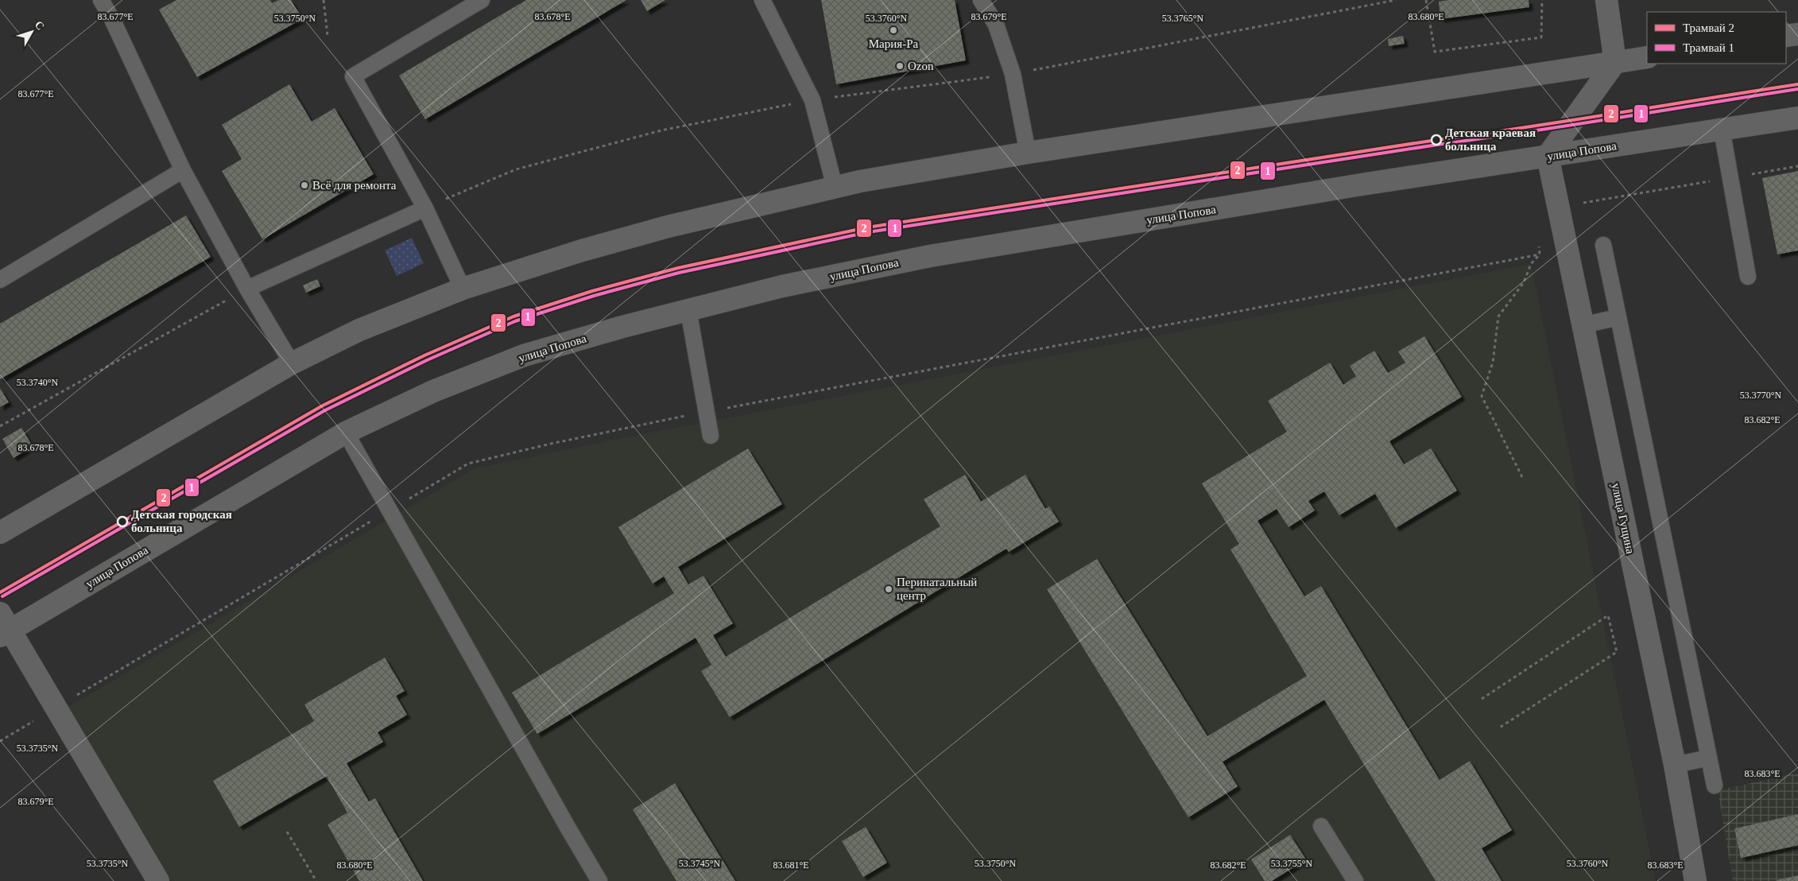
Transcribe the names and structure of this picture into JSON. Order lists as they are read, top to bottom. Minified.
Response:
{"streets":{"main road":["улица Попова","улица Гущина"]},"crossings":[["улица Попова","улица Гущина"]],"places":["Мария-Ра","Ozon","Детская краевая больница","Всё для ремонта","Детская городская больница","Перинатальный центр"],"lines":["tram line 2","tram line 1"],"legend":["Трамвай 2","Трамвай 1"],"north":"top right","coordinates":["83.677°E","83.678°E","83.679°E","83.680°E","53.3750°N","53.3760°N","53.3765°N","53.3740°N","53.3770°N","83.682°E","53.3735°N","83.683°E","53.3745°N","53.3755°N","83.681°E"]}
